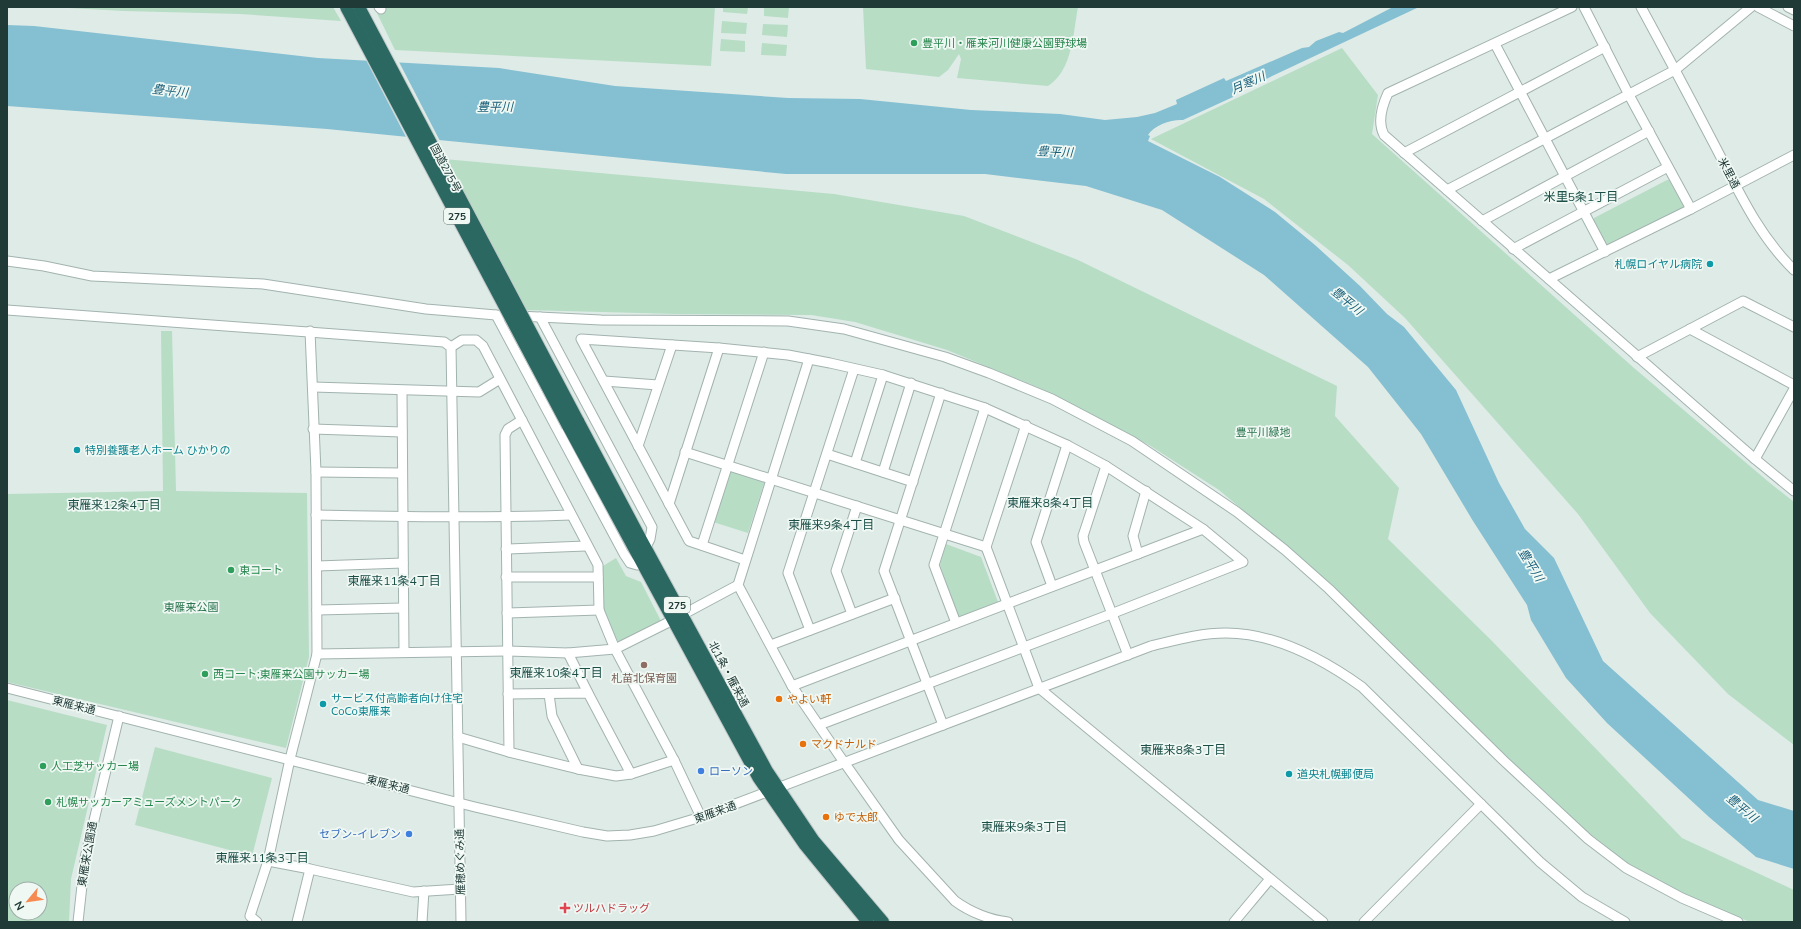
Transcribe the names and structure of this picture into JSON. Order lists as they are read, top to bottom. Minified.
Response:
{"streets":{"highway":["国道275号","275"],"street":["米里通","東雁来通","東雁来公園通","雁穂めぐみ通"]},"crossings":[["国道275号","275"],["275","東雁来通"],["東雁来通","東雁来公園通"],["東雁来通","雁穂めぐみ通"]],"districts":["米里5条1丁目","東雁来8条4丁目","東雁来12条4丁目","東雁来9条4丁目","東雁来11条4丁目","東雁来10条4丁目","東雁来8条3丁目","東雁来9条3丁目","東雁来11条3丁目"],"water":["月寒川","豊平川"],"parks":["豊平川緑地","東雁来公園"],"places":{"other":["豊平川・雁来河川健康公園野球場","札幌ロイヤル病院","特別養護老人ホーム ひかりの","東コート","札苗北保育園","西コート;東雁来公園サッカー場","やよい軒","サービス付高齢者向け住宅 CoCo東雁来","マクドナルド","人工芝サッカー場","ローソン","道央札幌郵便局","札幌サッカーアミューズメントパーク","ゆで太郎","セブン-イレブン"],"health":["ツルハドラッグ"]},"north":"bottom left"}
